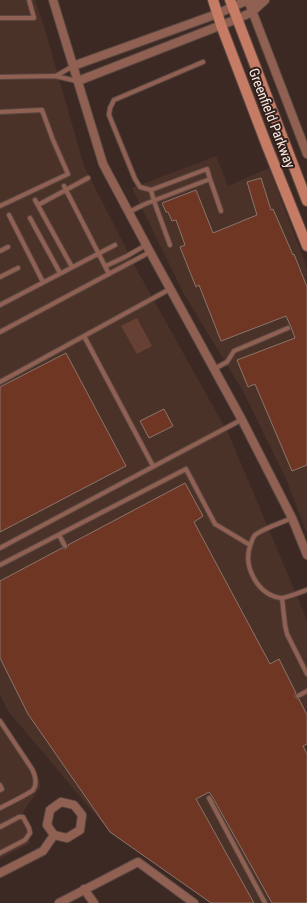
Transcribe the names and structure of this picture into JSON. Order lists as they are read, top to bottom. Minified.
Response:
{"streets":{"main road":["Greenfield Parkway"]}}
